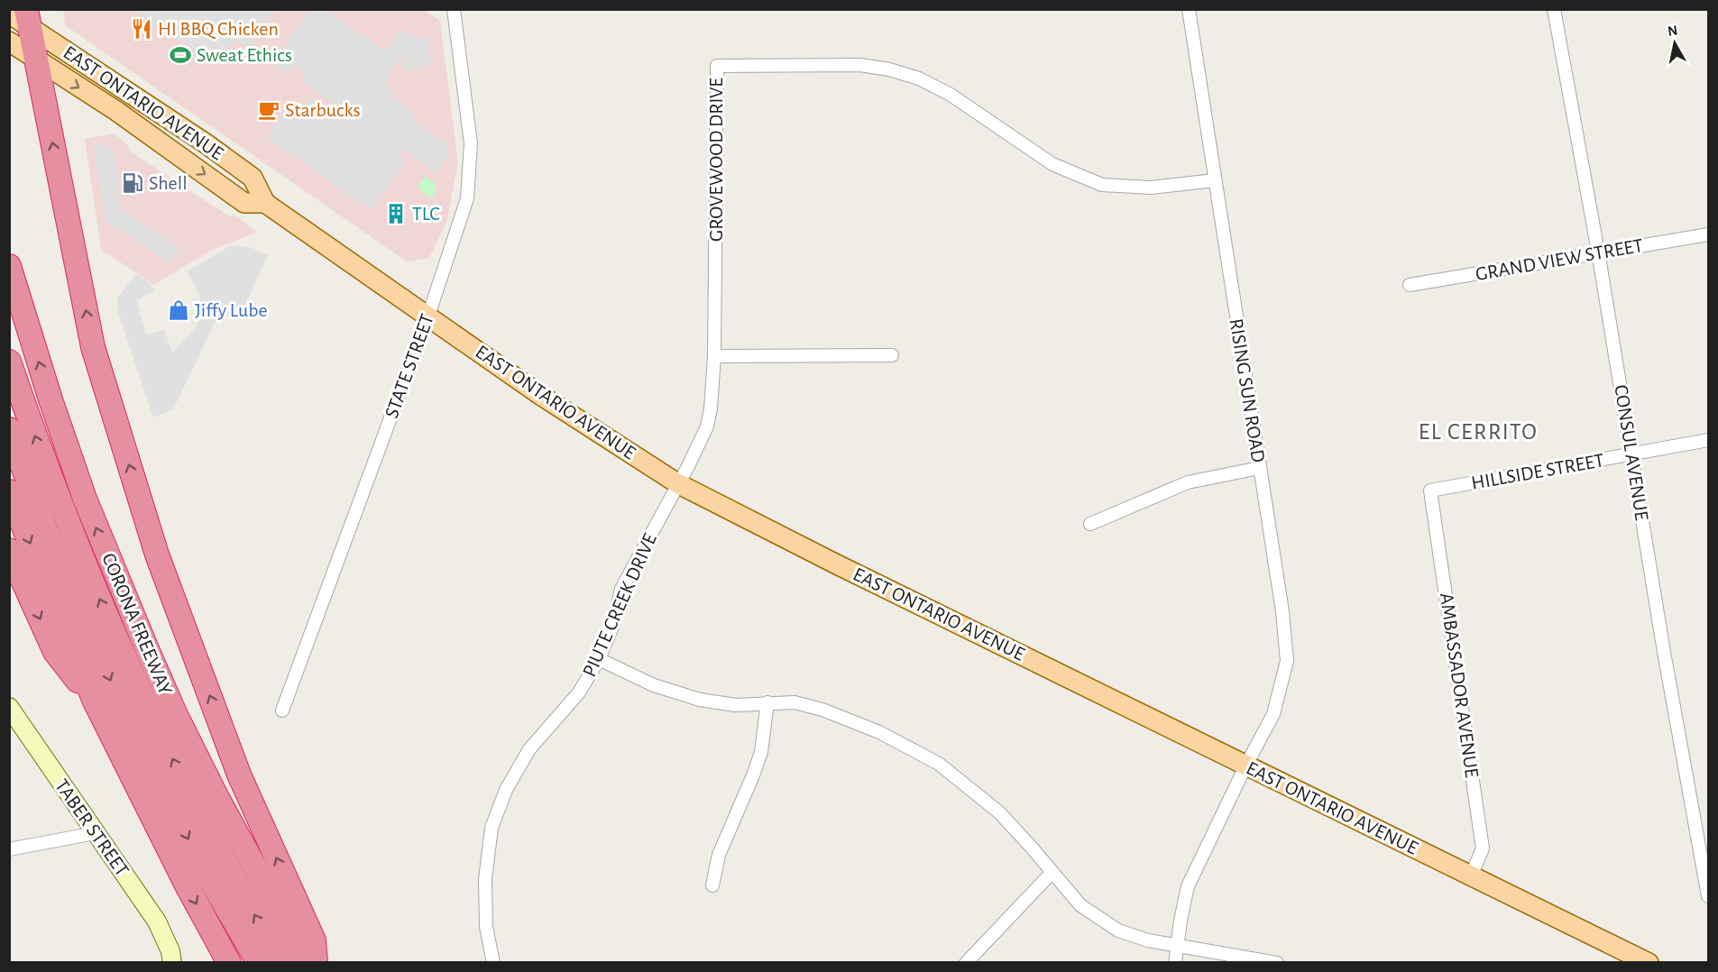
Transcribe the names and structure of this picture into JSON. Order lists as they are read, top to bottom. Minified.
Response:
{"streets":{"highway":["CORONA FREEWAY"],"main road":["EAST ONTARIO AVENUE"],"street":["GROVEWOOD DRIVE","GRAND VIEW STREET","STATE STREET","RISING SUN ROAD","CONSUL AVENUE","HILLSIDE STREET","PIUTE CREEK DRIVE","AMBASSADOR AVENUE","TABER STREET"]},"crossings":[["EAST ONTARIO AVENUE","GROVEWOOD DRIVE"],["EAST ONTARIO AVENUE","STATE STREET"],["EAST ONTARIO AVENUE","RISING SUN ROAD"],["EAST ONTARIO AVENUE","PIUTE CREEK DRIVE"],["EAST ONTARIO AVENUE","AMBASSADOR AVENUE"],["GROVEWOOD DRIVE","RISING SUN ROAD"],["GROVEWOOD DRIVE","PIUTE CREEK DRIVE"],["GRAND VIEW STREET","CONSUL AVENUE"],["CONSUL AVENUE","HILLSIDE STREET"],["HILLSIDE STREET","AMBASSADOR AVENUE"]],"districts":["EL CERRITO"],"places":{"restaurant":["HI BBQ Chicken"],"sports":["Sweat Ethics"],"cafe":["Starbucks"],"fuel station":["Shell"],"building":["TLC"],"shop":["Jiffy Lube"]},"north":"top"}
